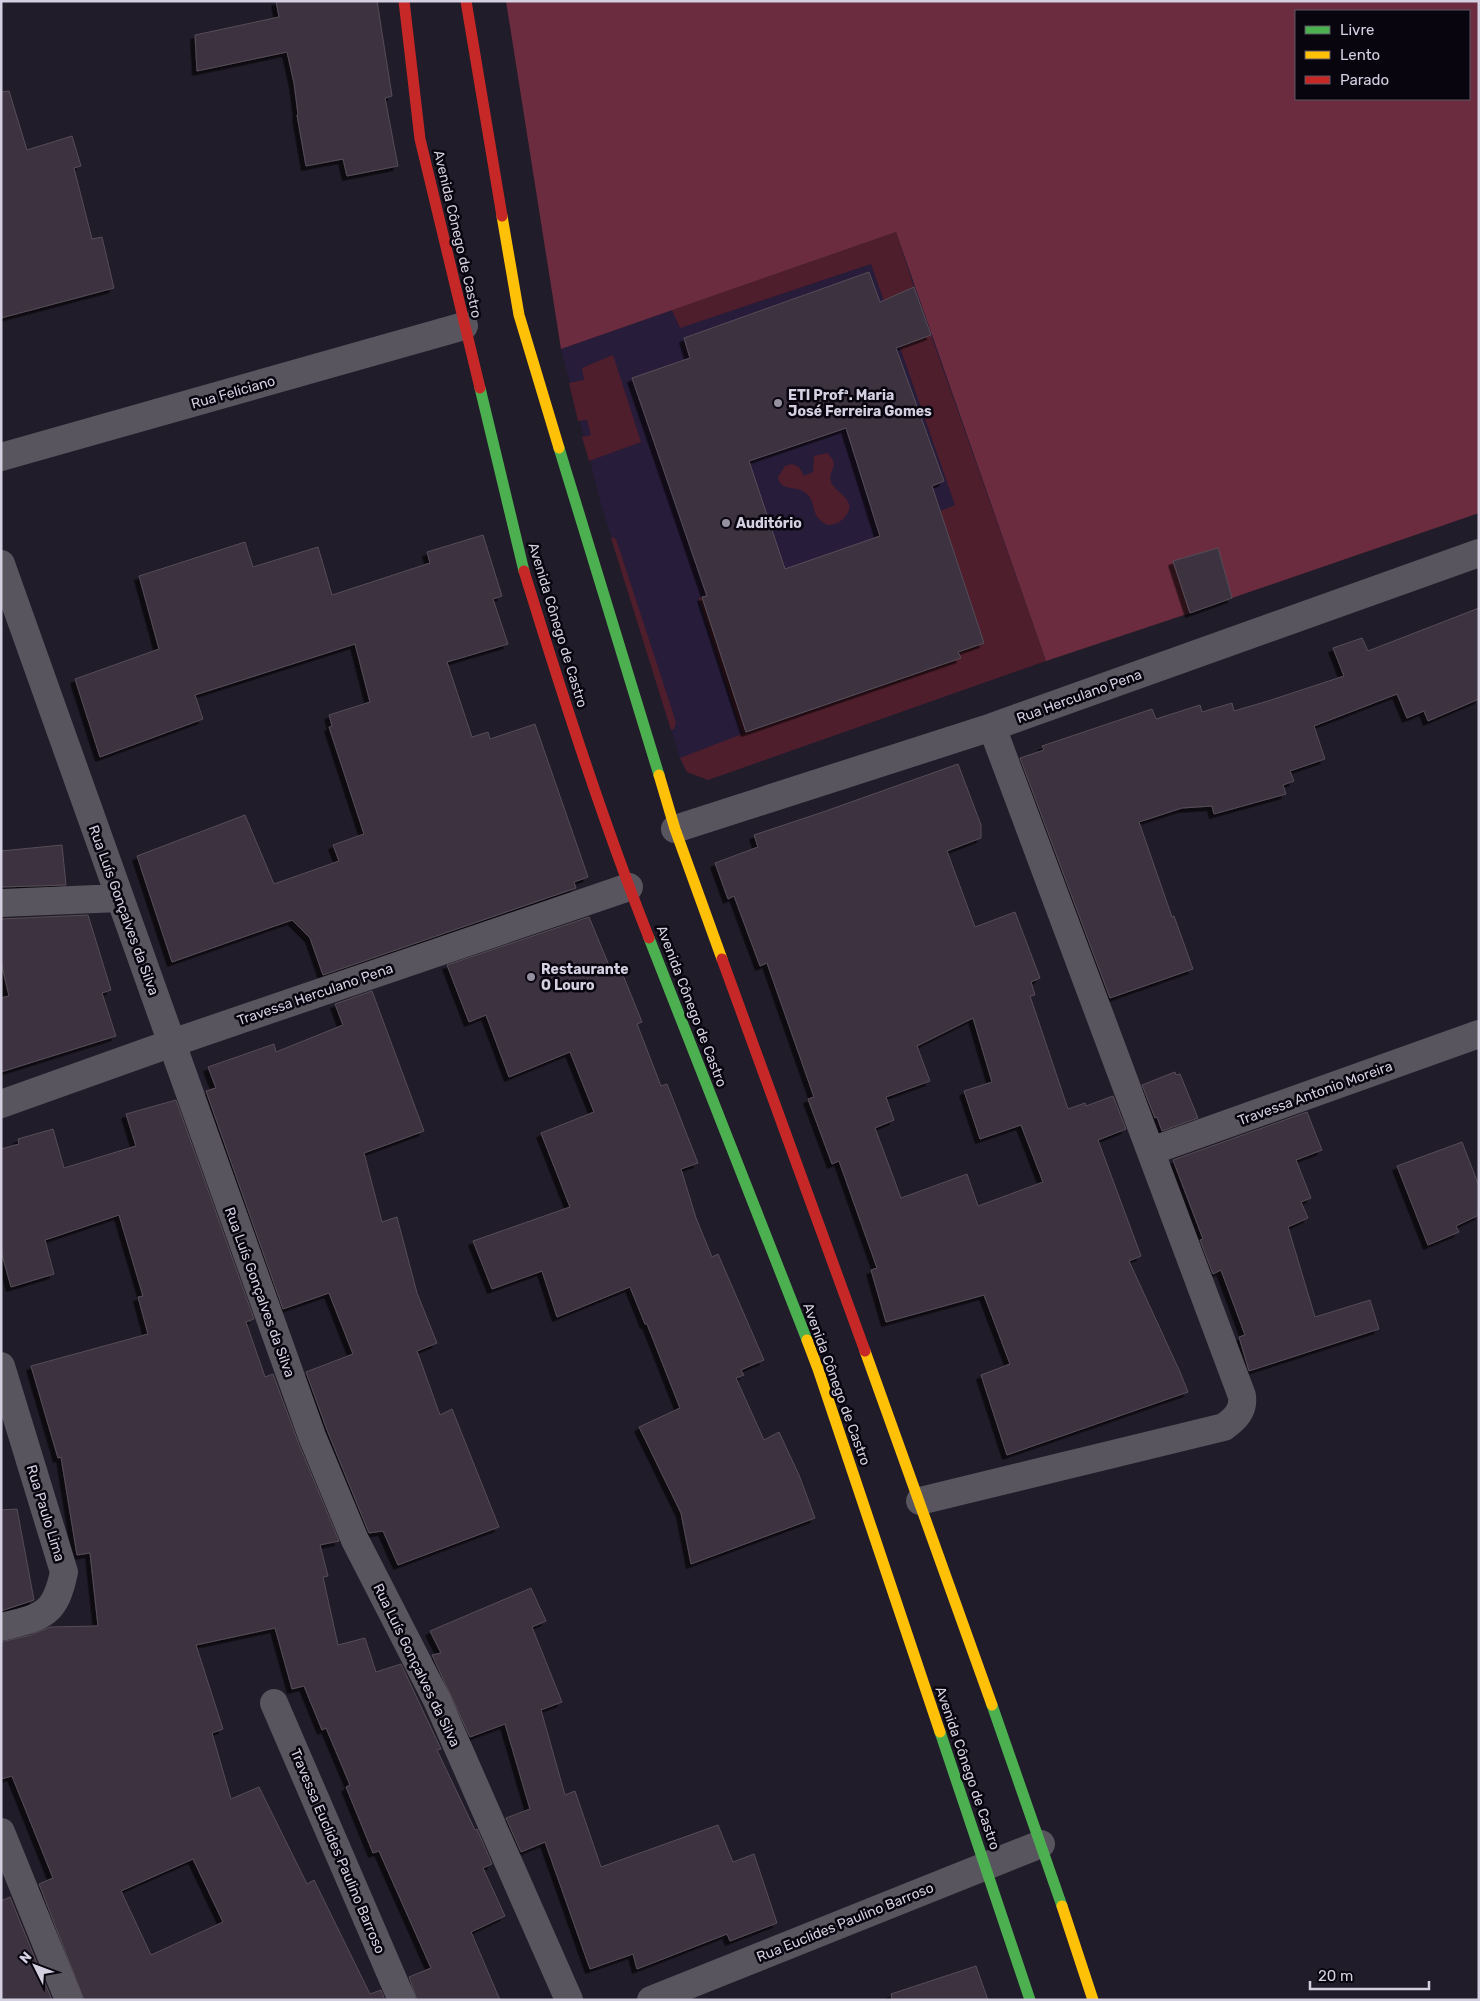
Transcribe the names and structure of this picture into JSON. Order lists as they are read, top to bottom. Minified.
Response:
{"streets":{"main road":["Avenida Cônego de Castro"],"street":["Rua Feliciano","Rua Herculano Pena","Rua Luís Gonçalves da Silva","Travessa Herculano Pena","Travessa Antonio Moreira","Rua Paulo Lima","Travessa Euclides Paulino Barroso","Rua Euclides Paulino Barroso"]},"crossings":[["Avenida Cônego de Castro","Rua Feliciano"],["Avenida Cônego de Castro","Travessa Herculano Pena"],["Avenida Cônego de Castro","Rua Euclides Paulino Barroso"],["Rua Luís Gonçalves da Silva","Travessa Herculano Pena"]],"places":["ETI Profª. Maria José Ferreira Gomes","Auditório","Restaurante O Louro"],"legend":["Livre","Lento","Parado"],"scale_bar":"20 m","north":"top left"}
